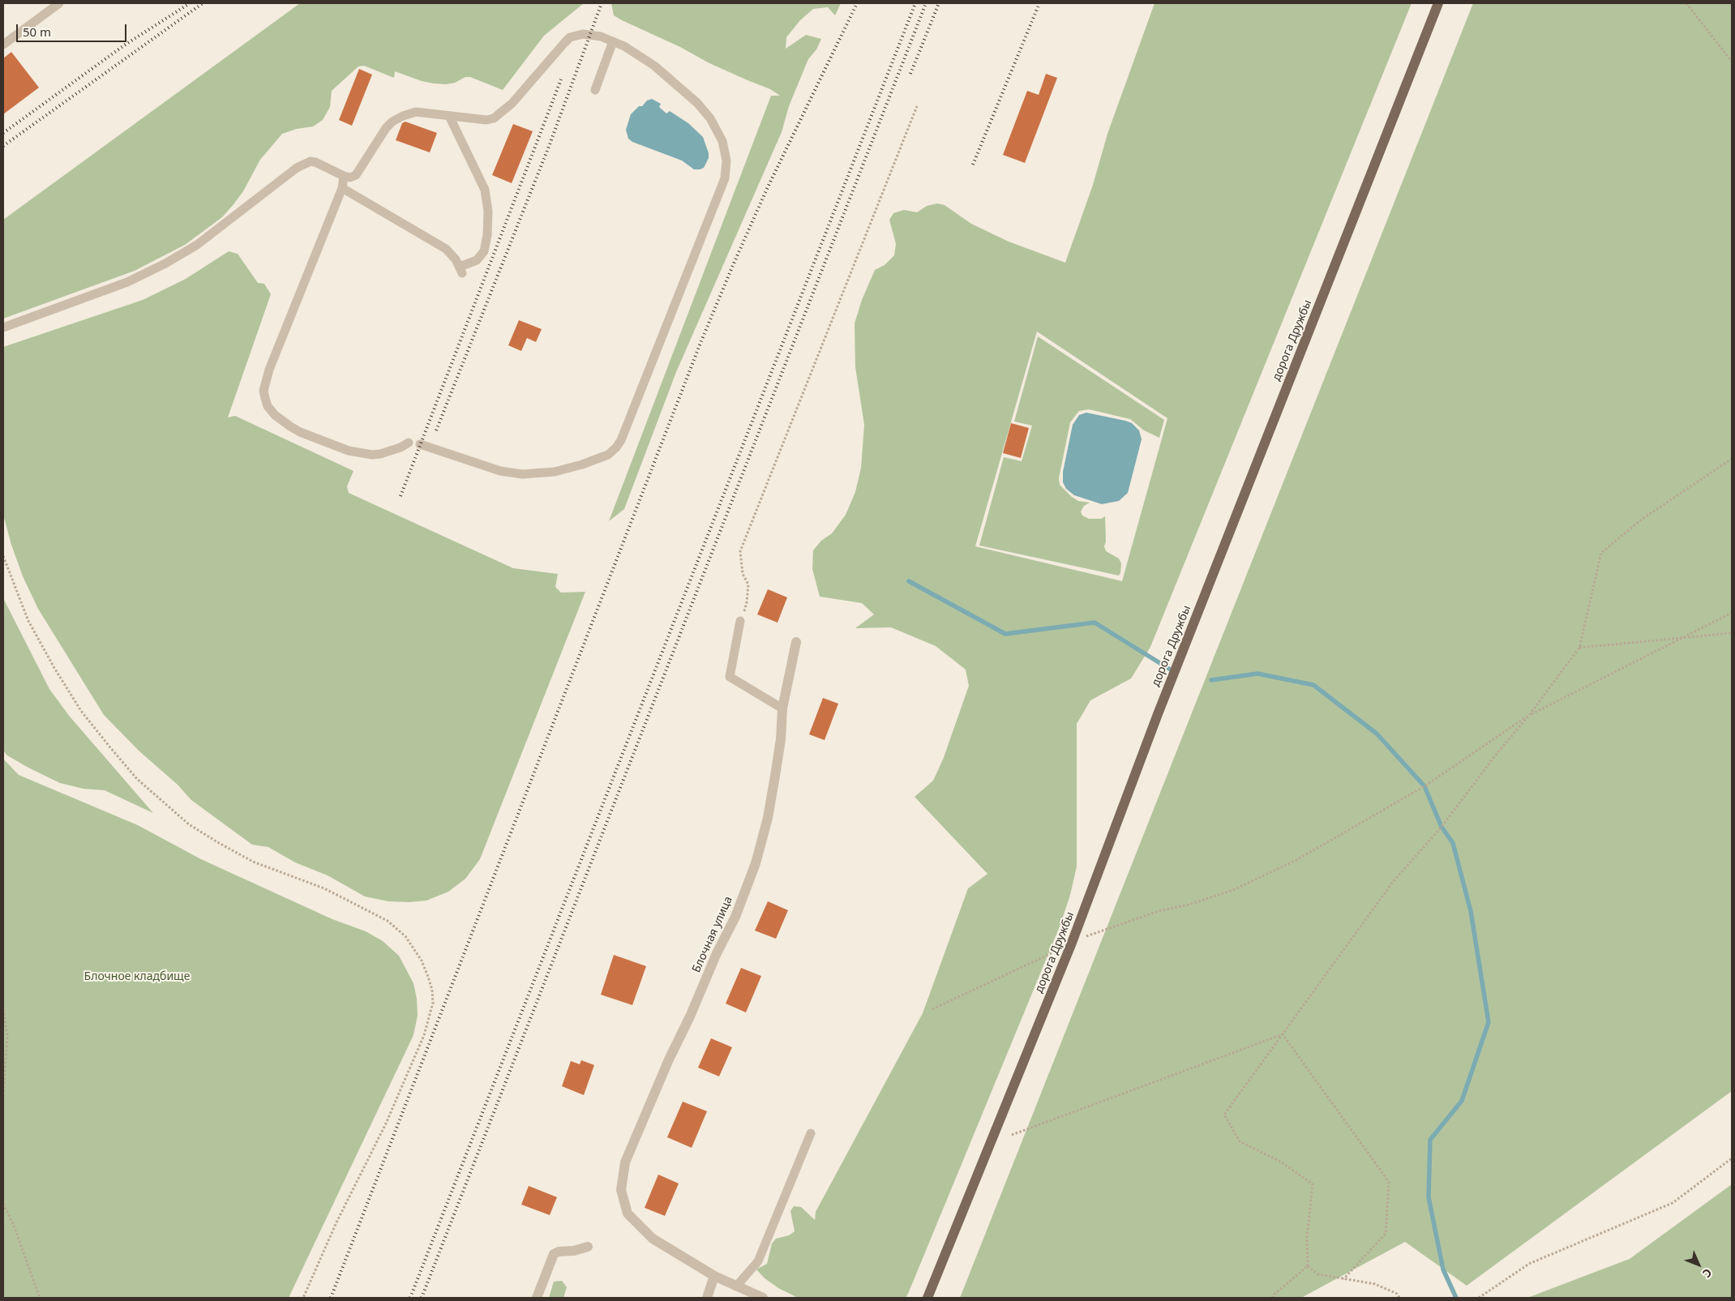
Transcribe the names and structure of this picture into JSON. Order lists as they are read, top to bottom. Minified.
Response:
{"streets":{"main road":["дорога Дружбы"],"street":["Блочная улица"]},"parks":["Блочное кладбище"],"scale_bar":"50 m","north":"bottom right"}
